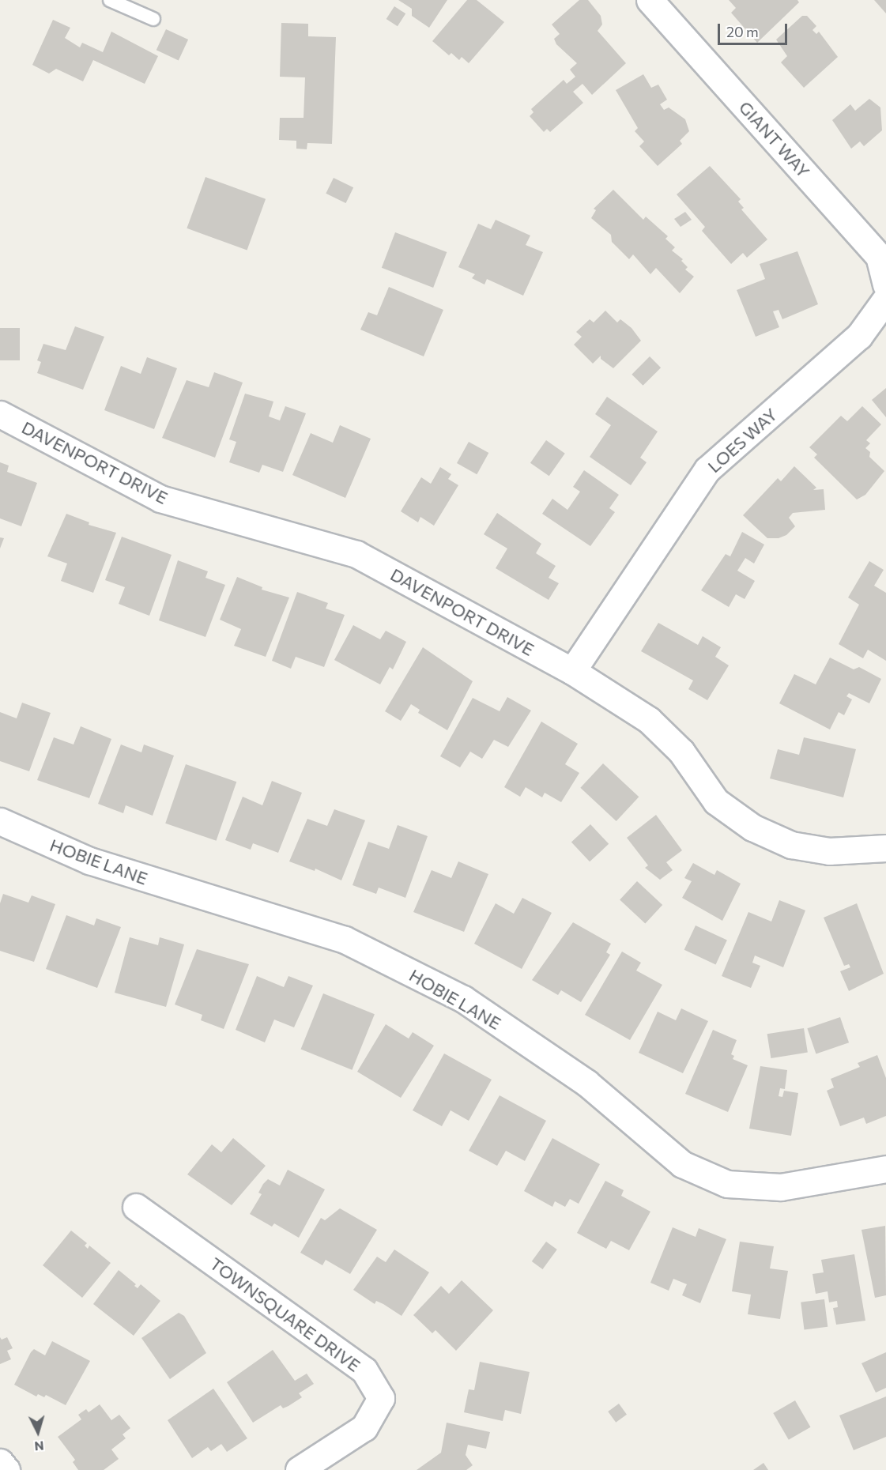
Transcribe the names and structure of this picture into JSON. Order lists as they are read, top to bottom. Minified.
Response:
{"streets":{"street":["GIANT WAY","LOES WAY","DAVENPORT DRIVE","HOBIE LANE","TOWNSQUARE DRIVE"]},"crossings":[["LOES WAY","DAVENPORT DRIVE"]],"scale_bar":"20 m","north":"bottom"}
